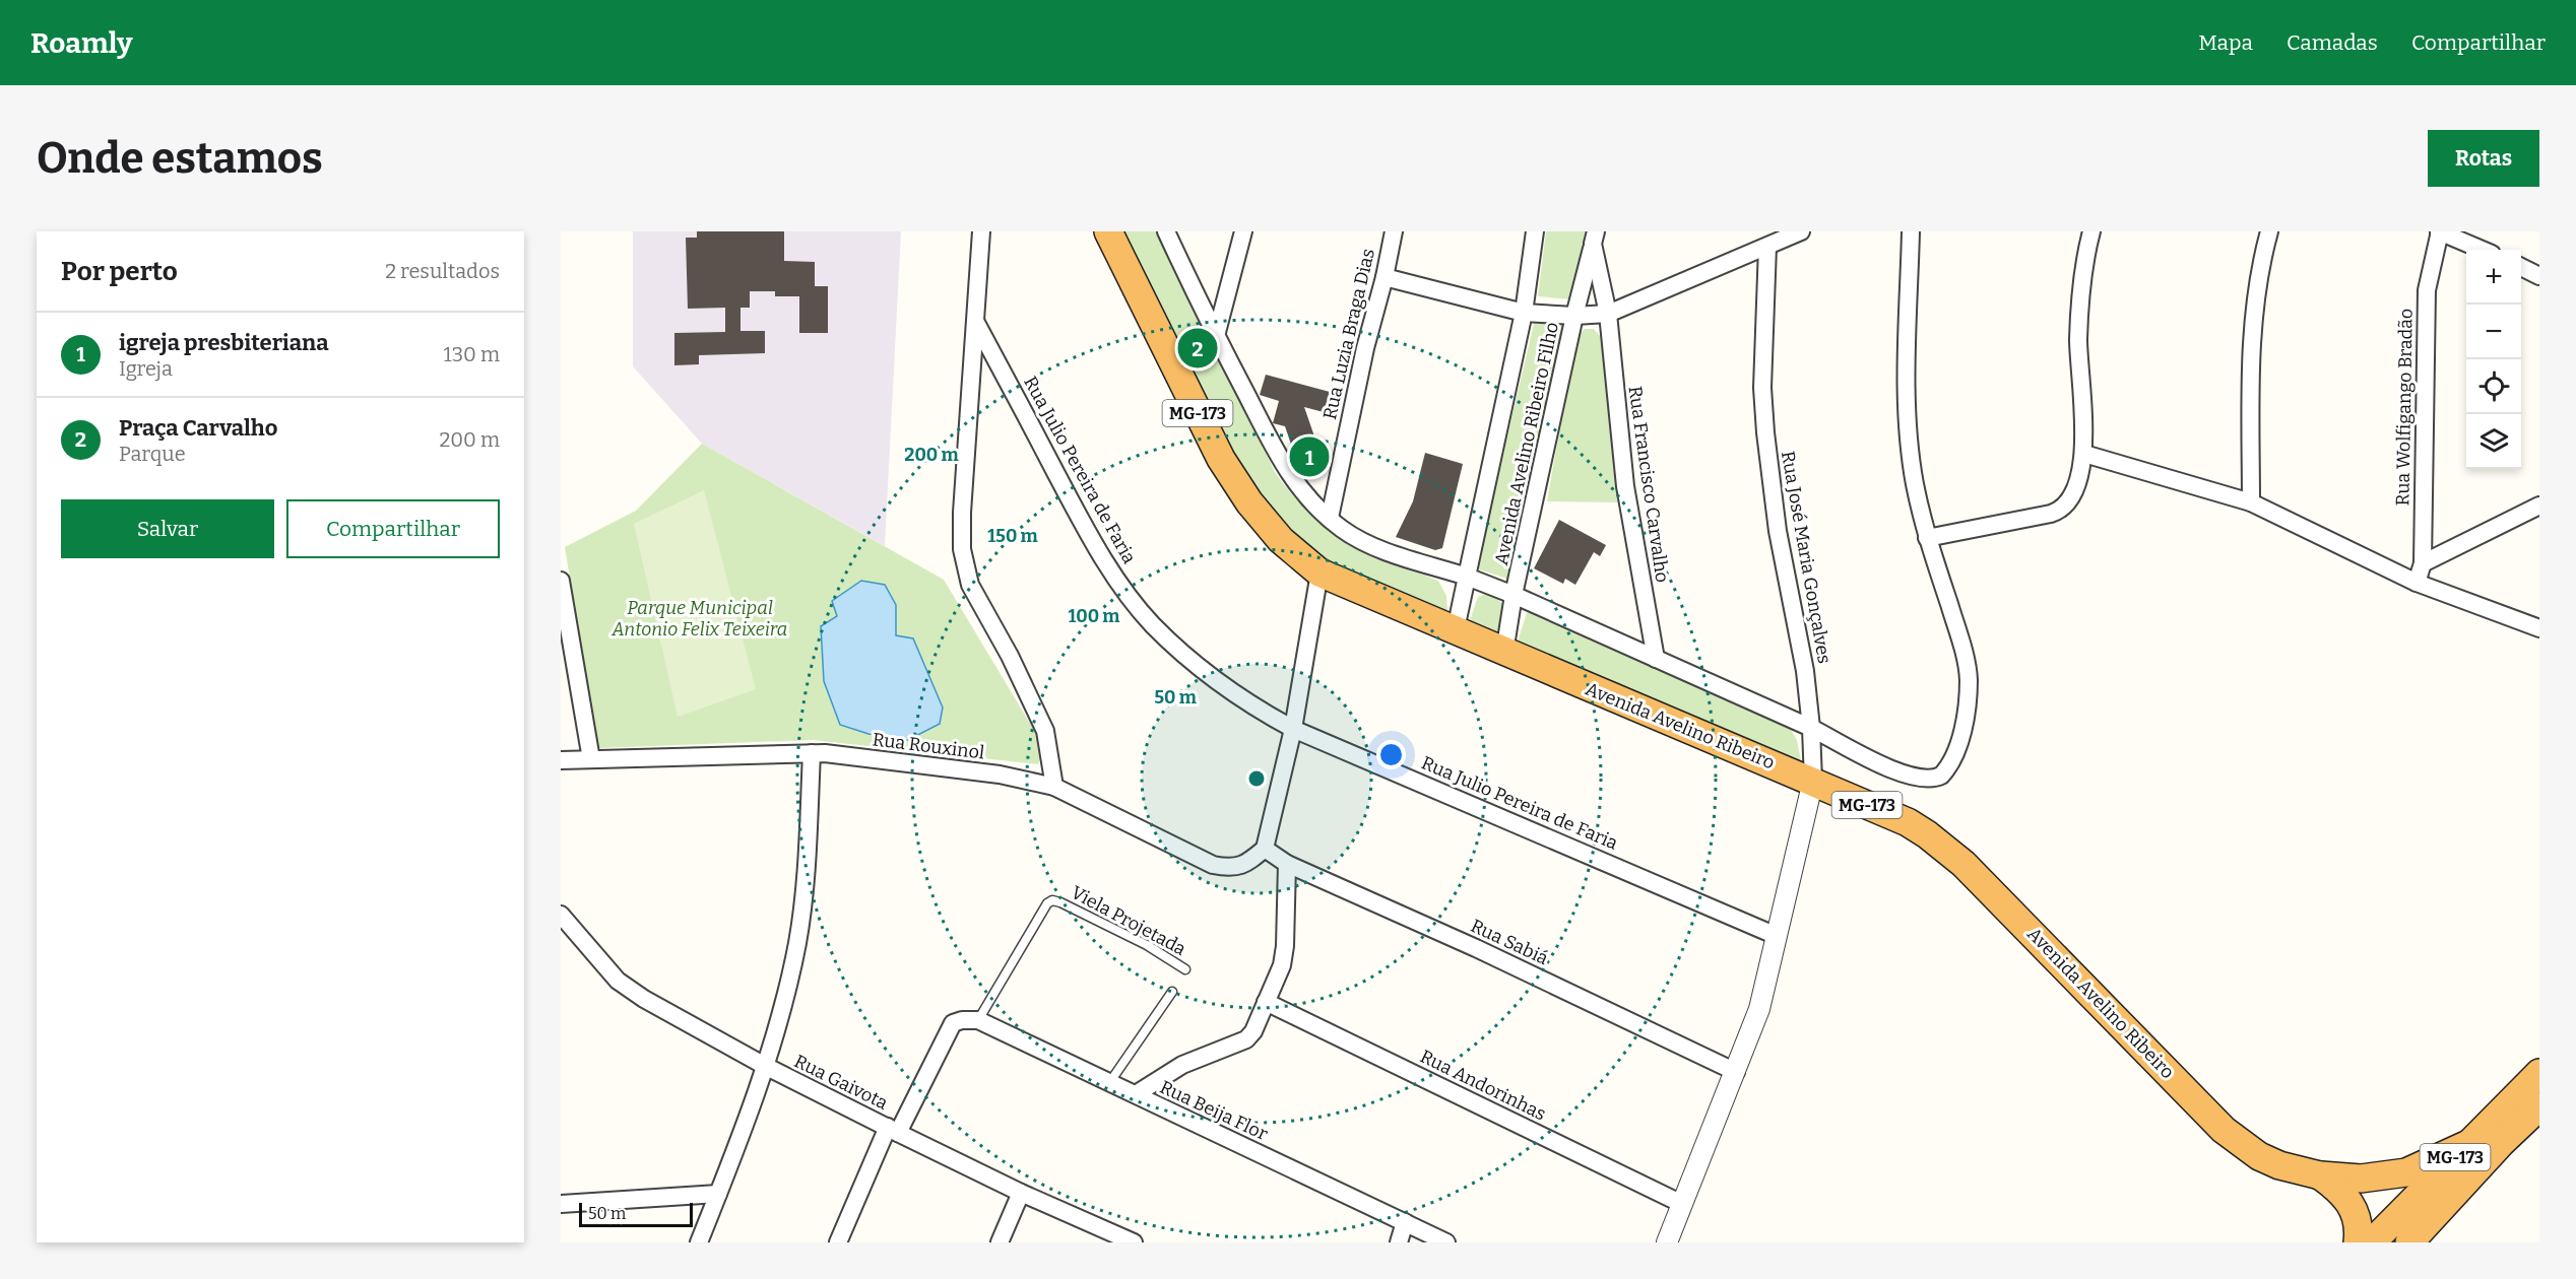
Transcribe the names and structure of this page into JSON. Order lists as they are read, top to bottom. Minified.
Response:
{"streets":{"highway":["MG-173","Avenida Avelino Ribeiro"],"street":["Rua Luzia Braga Dias","Rua Wolfigango Bradão","Avenida Avelino Ribeiro Filho","Rua Julio Pereira de Faria","Rua Francisco Carvalho","Rua José Maria Gonçalves","Rua Rouxinol","Rua Sabiá","Rua Gaivota","Rua Andorinhas","Rua Beija Flor"],"lane":["Viela Projetada"]},"crossings":[["Rua Luzia Braga Dias","MG-173"],["MG-173","Avenida Avelino Ribeiro Filho"],["MG-173","Avenida Avelino Ribeiro"],["Avenida Avelino Ribeiro Filho","Rua Francisco Carvalho"],["Avenida Avelino Ribeiro Filho","Avenida Avelino Ribeiro"],["Rua José Maria Gonçalves","Avenida Avelino Ribeiro"],["Rua Rouxinol","Rua Sabiá"],["Viela Projetada","Rua Beija Flor"]],"parks":["Parque Municipal Antonio Felix Teixeira"],"scale_bar":"50 m","page":{"header":"Roamly","nav":["Mapa","Camadas","Compartilhar"],"buttons":["Rotas",["Salvar","Compartilhar"]],"title":"Onde estamos","heading":["Por perto","2 resultados"],"map_buttons":["+","−"],"list":[{"mark":"1","name":"igreja presbiteriana","note":"Igreja","value":"130 m"},{"mark":"2","name":"Praça Carvalho","note":"Parque","value":"200 m"}],"pins":["2","1"],"scale":"50 m"},"rings":["200 m","150 m","100 m","50 m"]}
